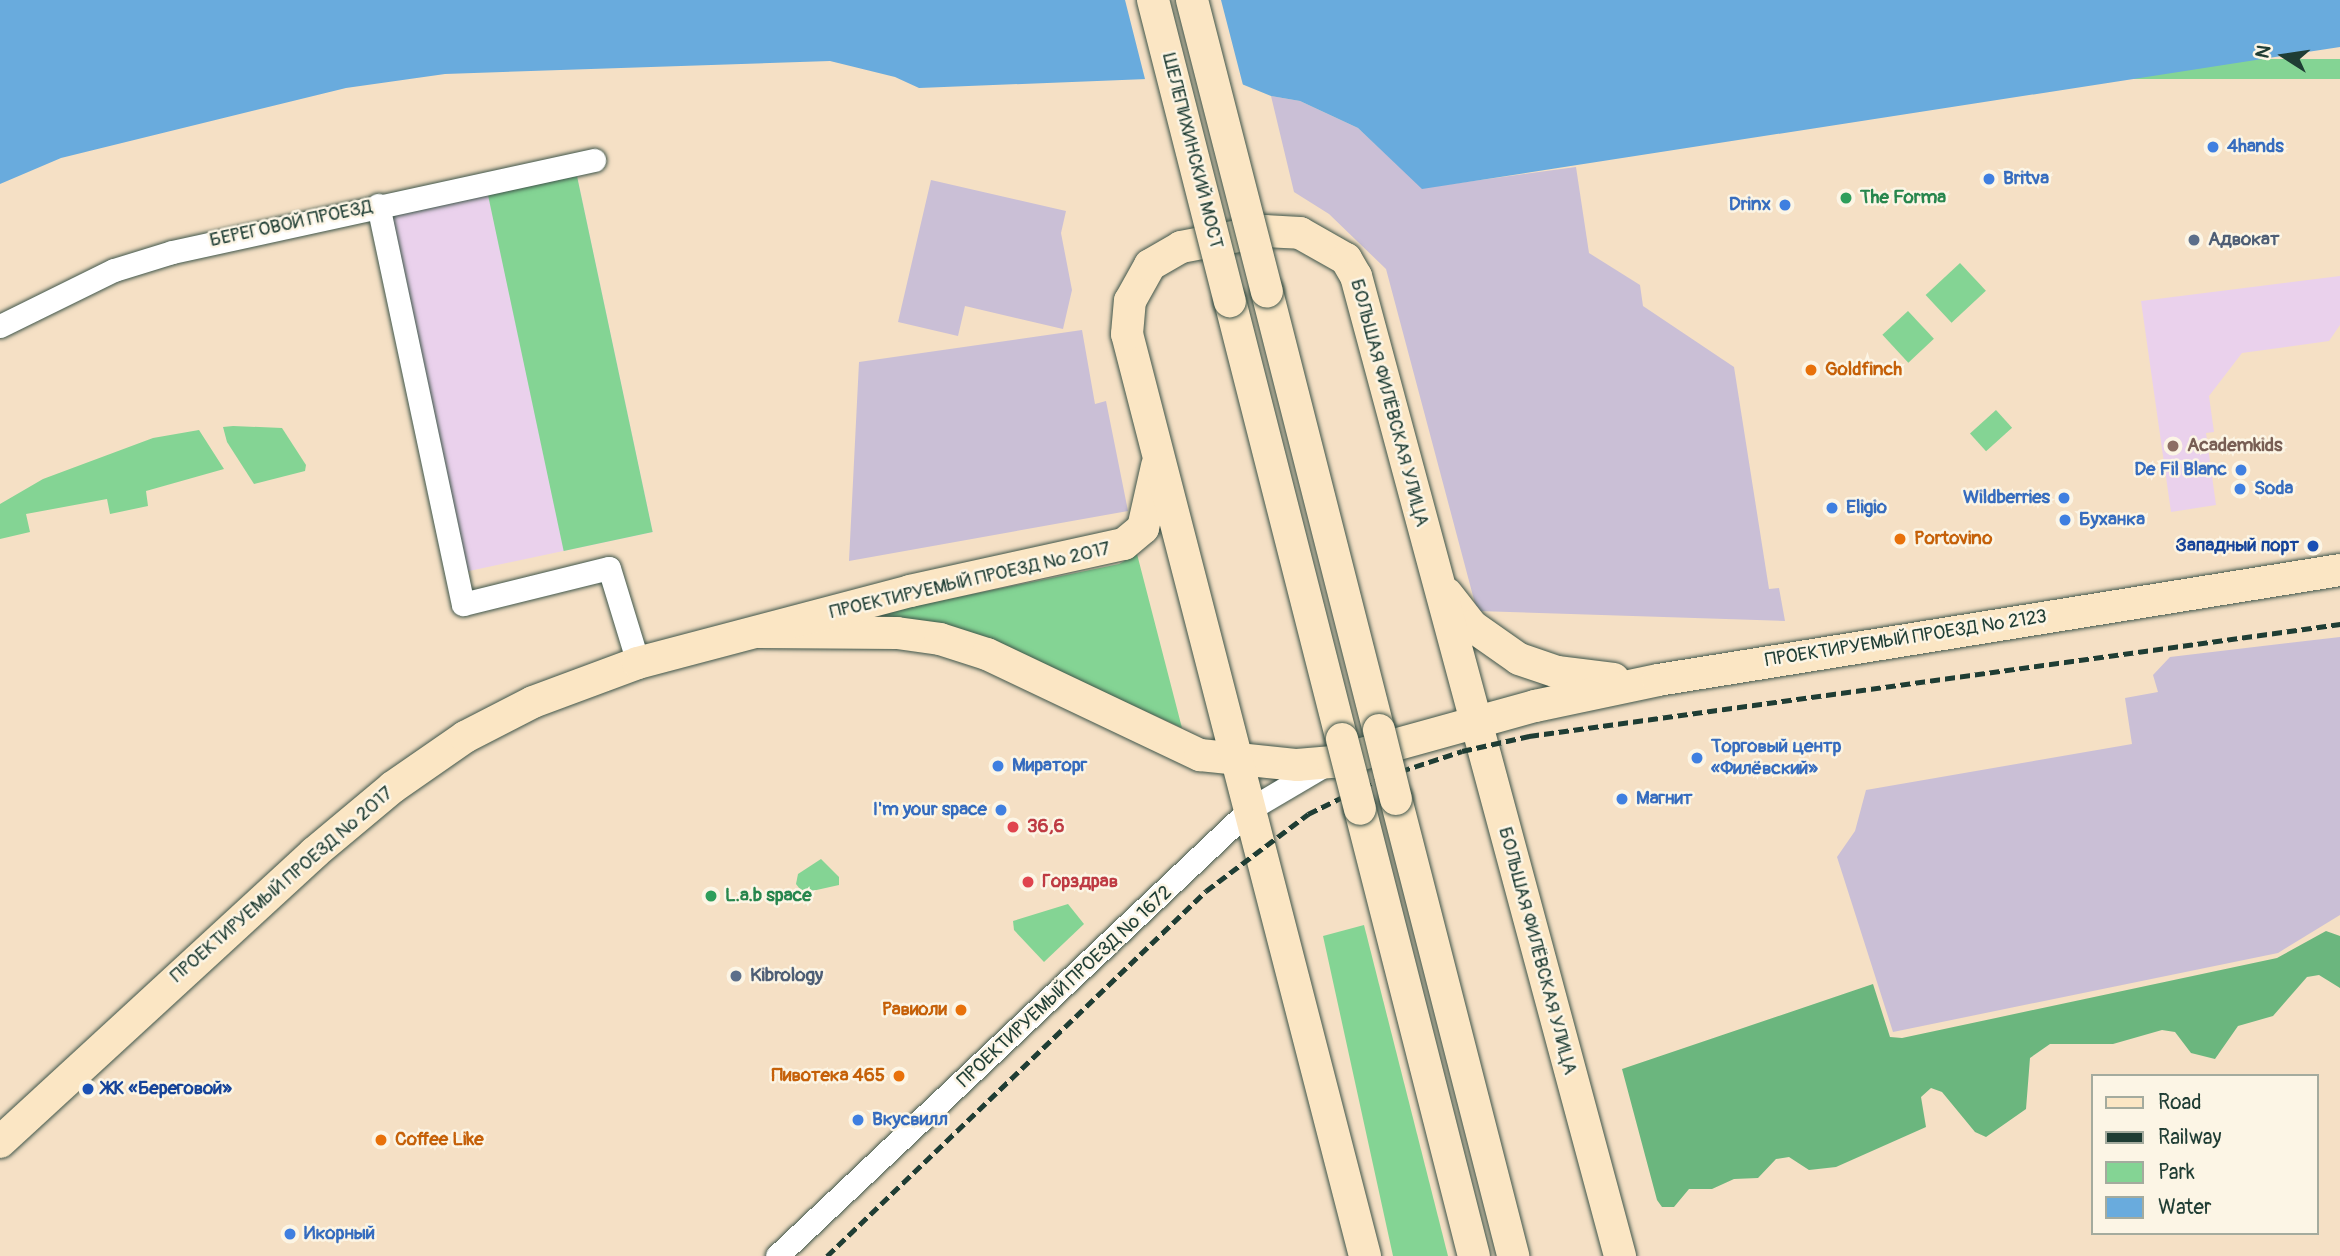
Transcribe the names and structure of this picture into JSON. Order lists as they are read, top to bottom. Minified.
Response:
{"streets":{"street":["ШЕЛЕПИХИНСКИЙ МОСТ","БЕРЕГОВОЙ ПРОЕЗД","БОЛЬШАЯ ФИЛЁВСКАЯ УЛИЦА","ПРОЕКТИРУЕМЫЙ ПРОЕЗД № 2017","ПРОЕКТИРУЕМЫЙ ПРОЕЗД № 2123","ПРОЕКТИРУЕМЫЙ ПРОЕЗД № 1672"]},"crossings":[["ШЕЛЕПИХИНСКИЙ МОСТ","ПРОЕКТИРУЕМЫЙ ПРОЕЗД № 2017"],["ШЕЛЕПИХИНСКИЙ МОСТ","ПРОЕКТИРУЕМЫЙ ПРОЕЗД № 2123"],["ШЕЛЕПИХИНСКИЙ МОСТ","ПРОЕКТИРУЕМЫЙ ПРОЕЗД № 1672"],["БОЛЬШАЯ ФИЛЁВСКАЯ УЛИЦА","ПРОЕКТИРУЕМЫЙ ПРОЕЗД № 2017"],["БОЛЬШАЯ ФИЛЁВСКАЯ УЛИЦА","ПРОЕКТИРУЕМЫЙ ПРОЕЗД № 2123"],["БОЛЬШАЯ ФИЛЁВСКАЯ УЛИЦА","ПРОЕКТИРУЕМЫЙ ПРОЕЗД № 1672"],["ПРОЕКТИРУЕМЫЙ ПРОЕЗД № 2017","ПРОЕКТИРУЕМЫЙ ПРОЕЗД № 2123"],["ПРОЕКТИРУЕМЫЙ ПРОЕЗД № 2017","ПРОЕКТИРУЕМЫЙ ПРОЕЗД № 1672"],["ПРОЕКТИРУЕМЫЙ ПРОЕЗД № 2123","ПРОЕКТИРУЕМЫЙ ПРОЕЗД № 1672"]],"places":["4hands","Britva","The Forma","Drinx","Адвокат","Goldfinch","Academkids","De Fil Blanc","Soda","Wildberries","Eligio","Буханка","Portovino","Западный порт","Торговый центр «Филёвский»","Мираторг","Магнит","I'm your space","36,6","Горздрав","L.a.b space","Kibrology","Равиоли","Пивотека 465","ЖК «Береговой»","Вкусвилл","Coffee Like","Икорный"],"legend":["Road","Railway","Park","Water"],"north":"left"}
